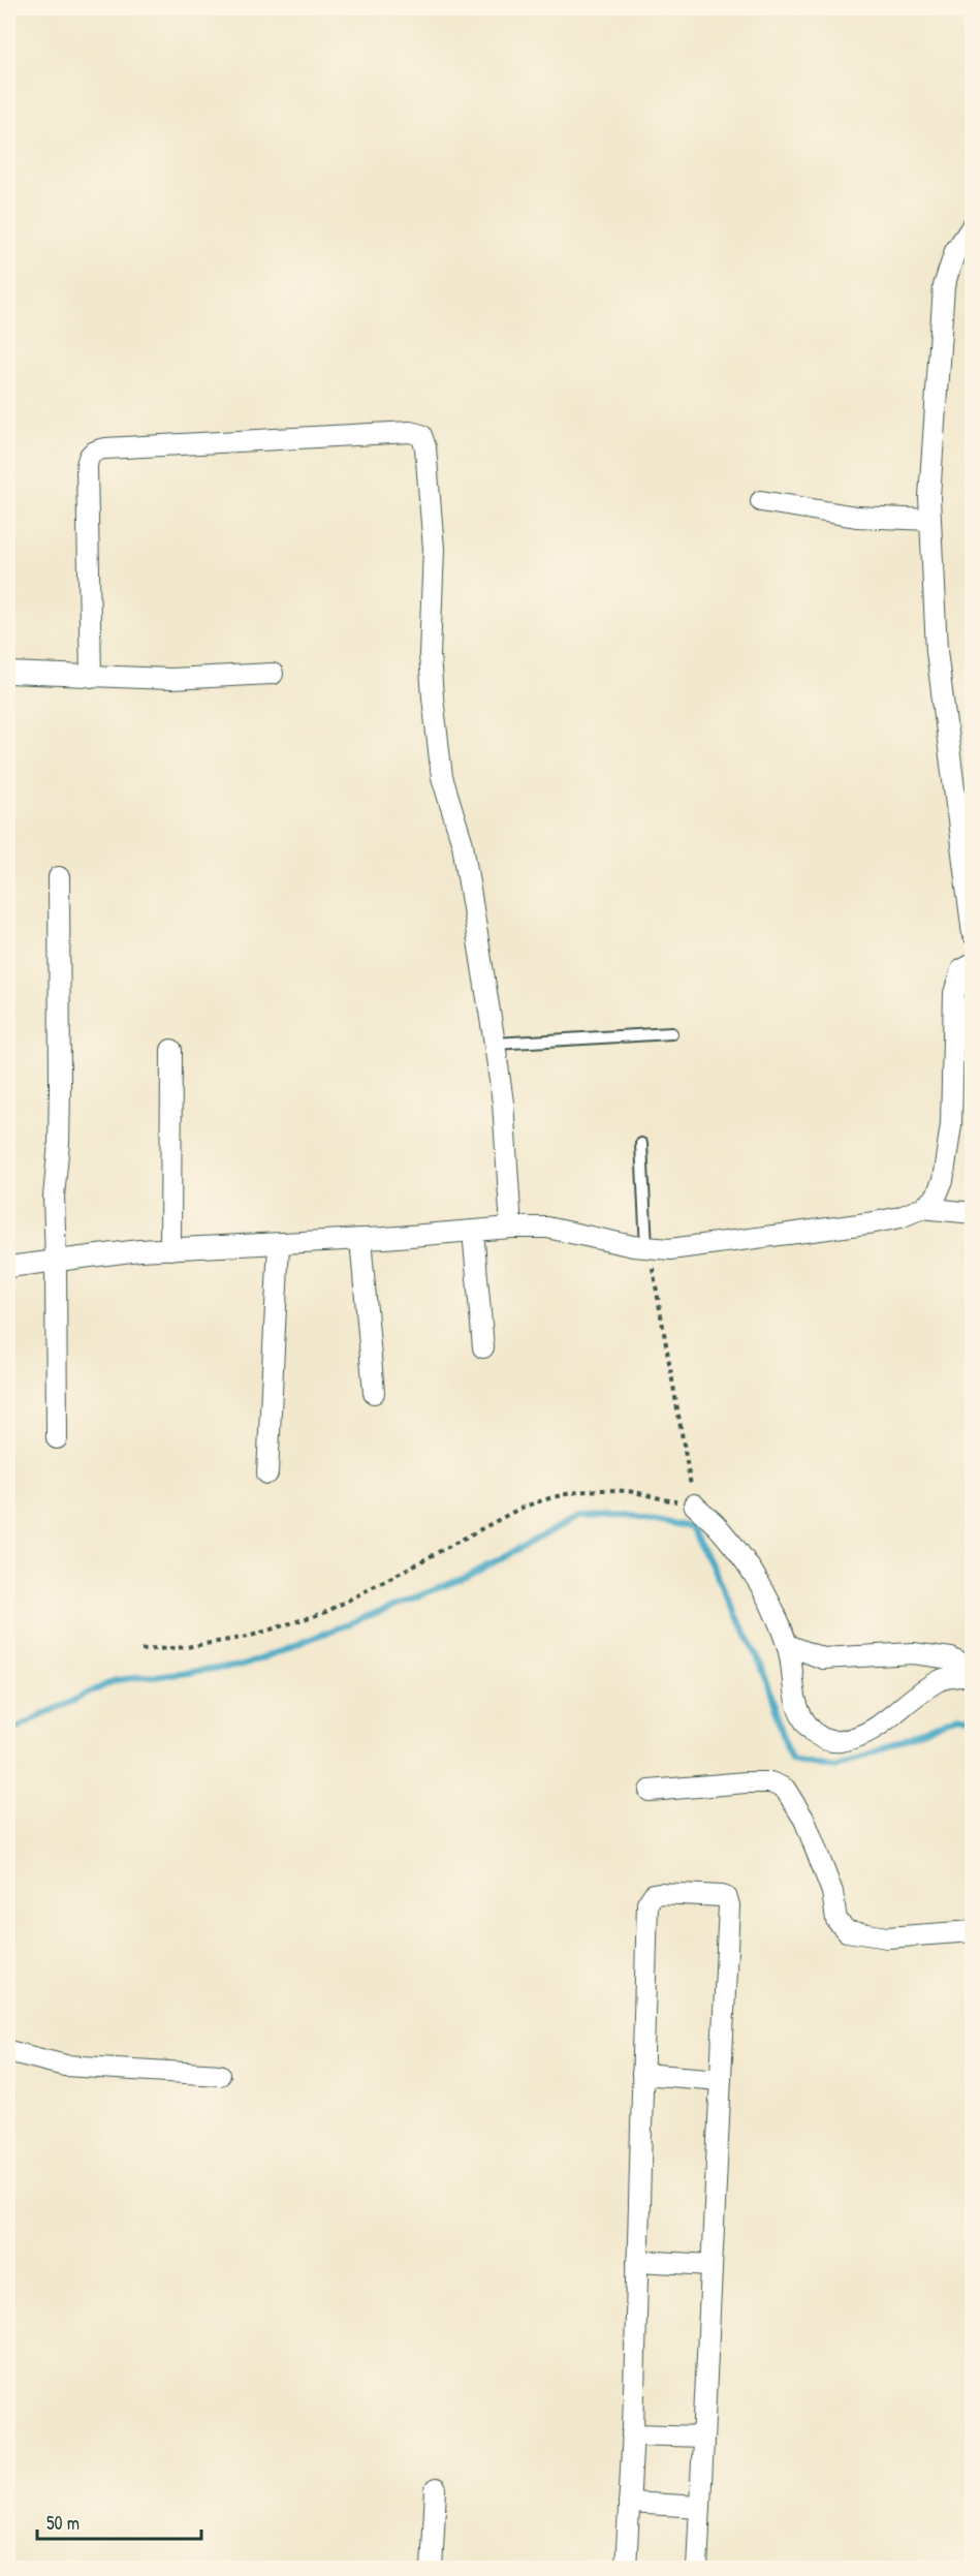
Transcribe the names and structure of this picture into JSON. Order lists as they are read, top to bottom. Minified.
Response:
{"scale_bar":"50 m"}
